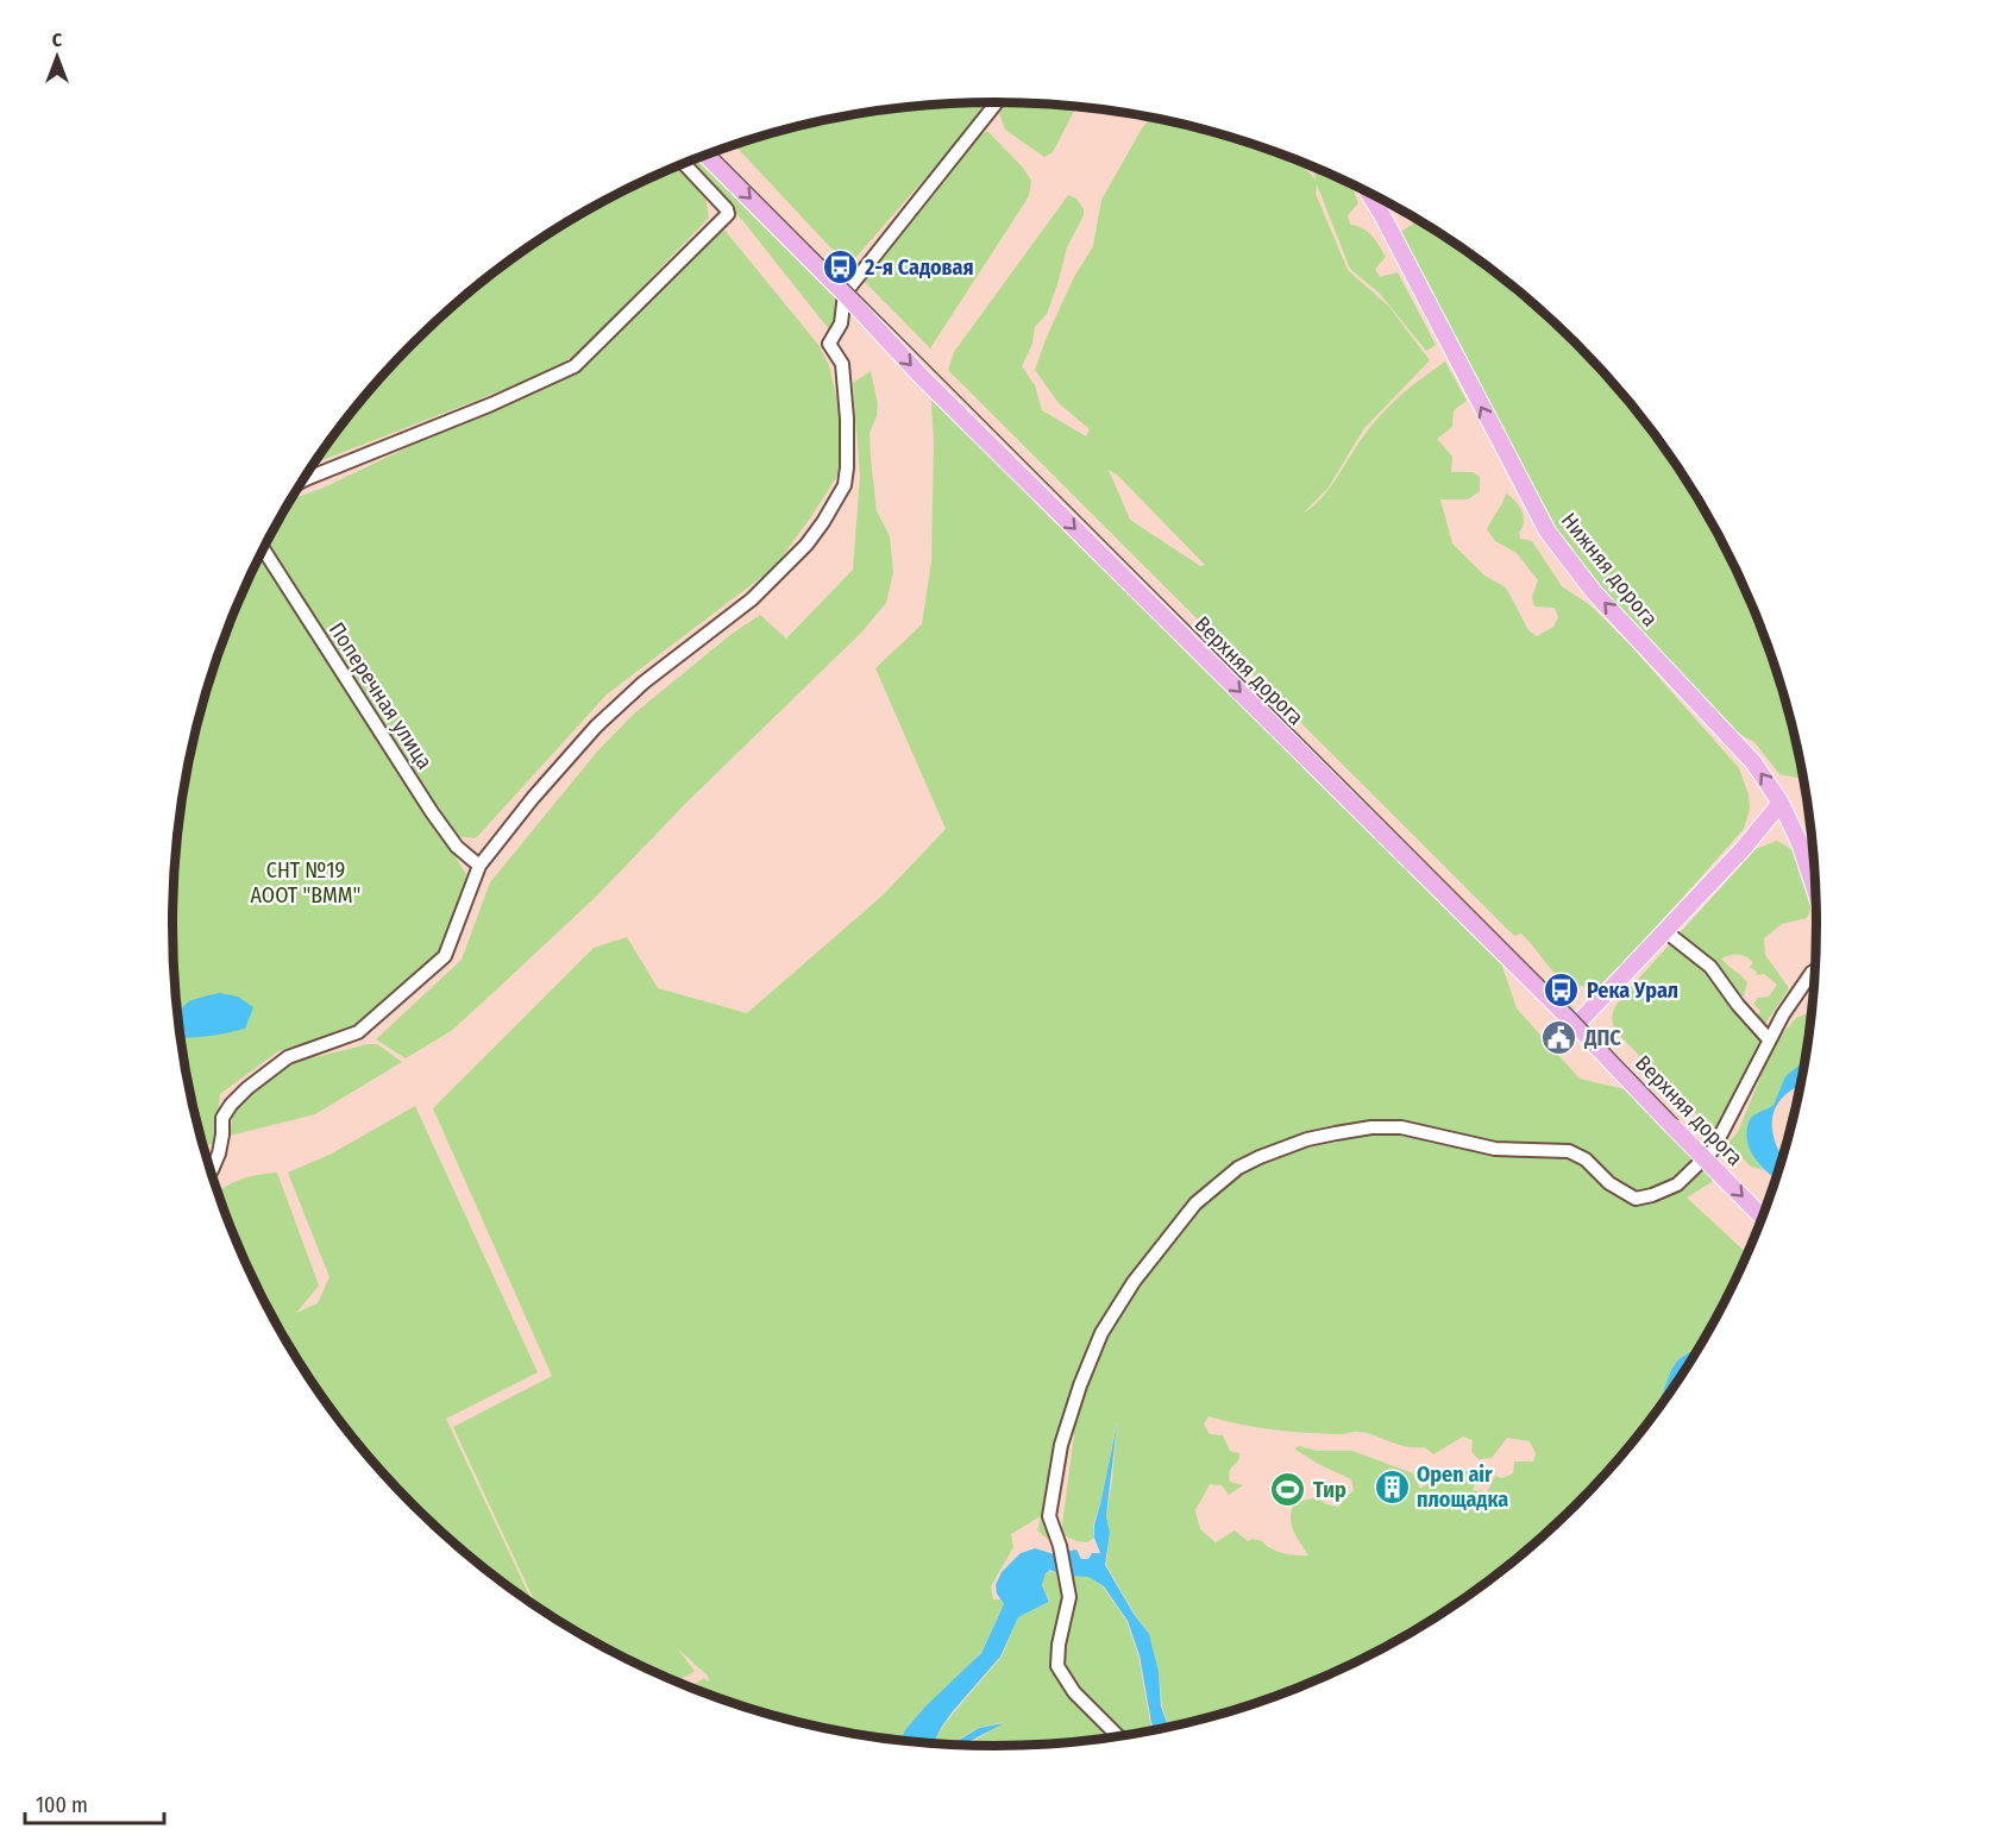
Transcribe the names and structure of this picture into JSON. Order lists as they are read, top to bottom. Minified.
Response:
{"streets":{"main road":["Нижняя дорога","Верхняя дорога"],"street":["Поперечная улица"]},"one_way":["Нижняя дорога","Верхняя дорога"],"parks":["СНТ №19 АООТ \"ВММ\""],"places":{"bus stop":["2-я Садовая","Река Урал"],"public building":["ДПС"],"building":["Open air площадка"],"sports":["Тир"]},"scale_bar":"100 m","north":"top"}
